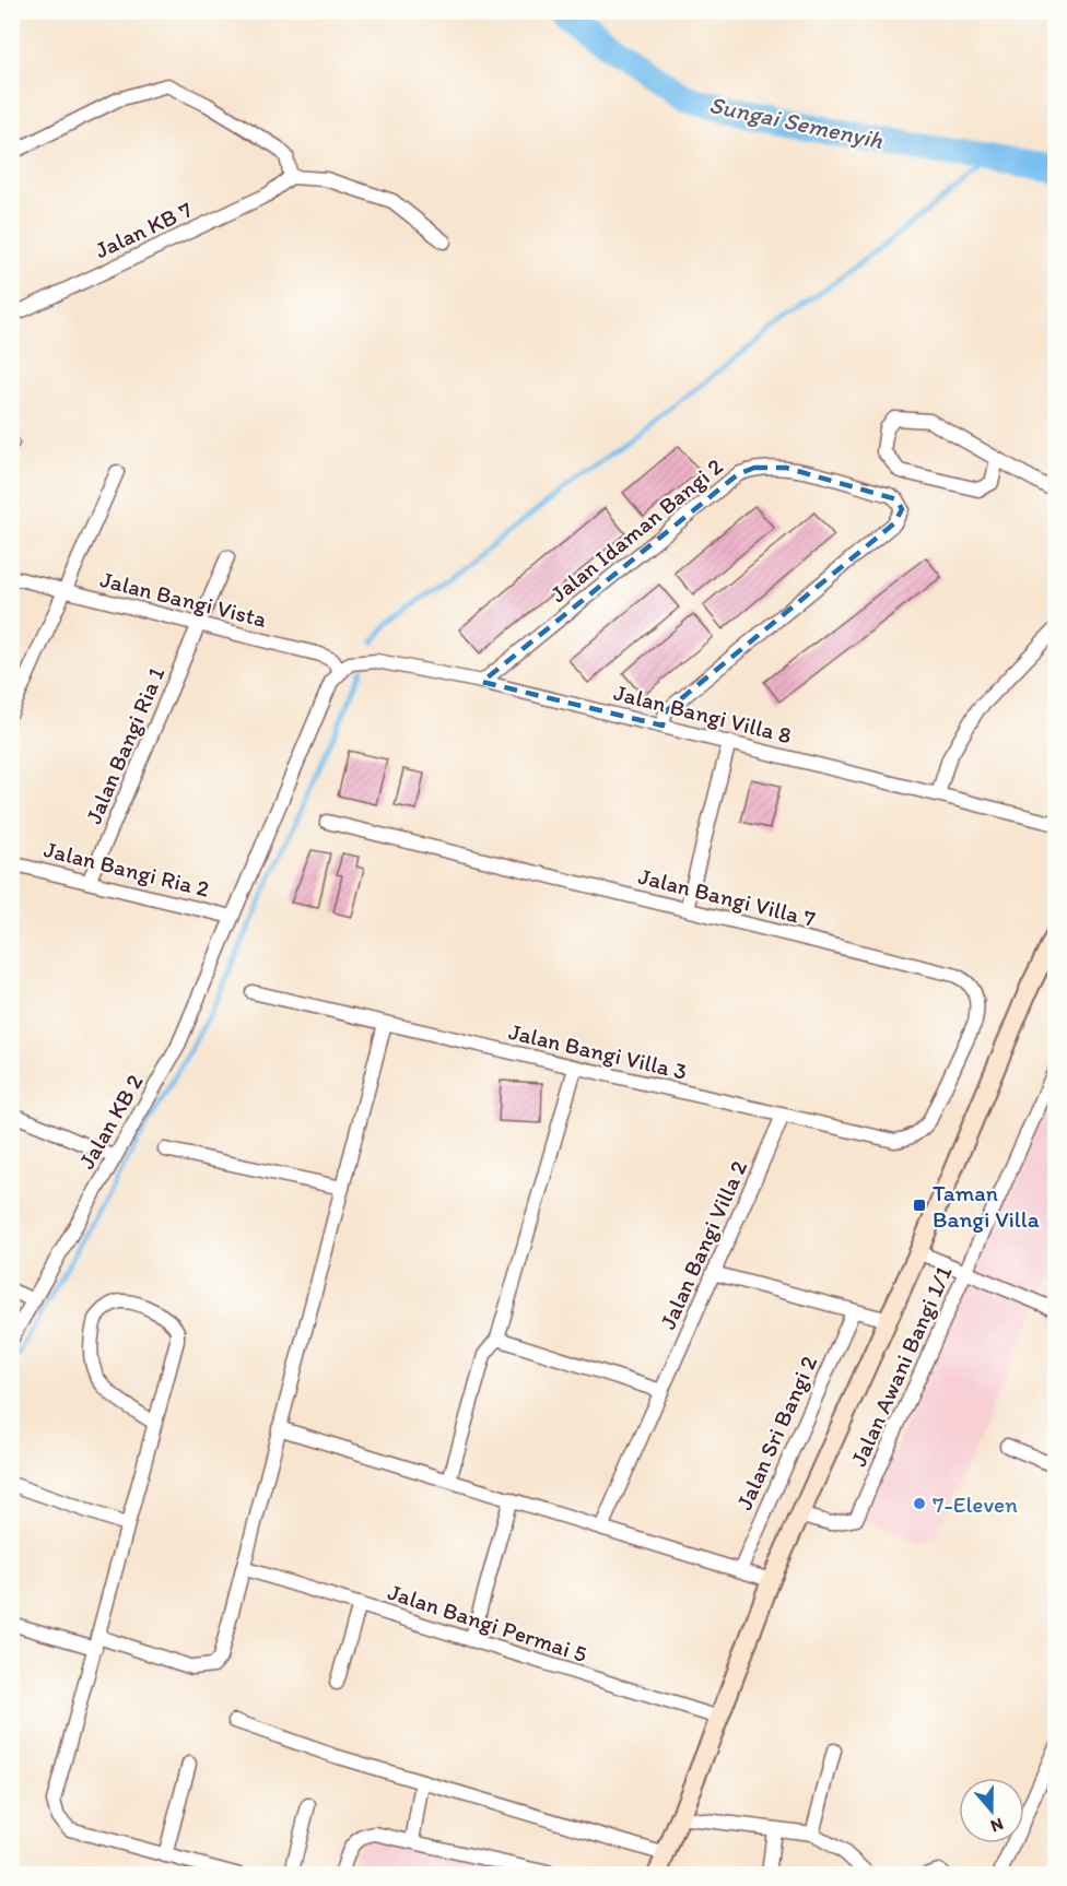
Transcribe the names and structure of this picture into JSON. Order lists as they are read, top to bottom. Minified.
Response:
{"streets":{"street":["Jalan KB 7","Jalan Idaman Bangi 2","Jalan Bangi Vista","Jalan Bangi Villa 8","Jalan Bangi Ria 1","Jalan Bangi Ria 2","Jalan Bangi Villa 7","Jalan Bangi Villa 3","Jalan KB 2","Jalan Bangi Villa 2","Jalan Awani Bangi 1/1","Jalan Sri Bangi 2","Jalan Bangi Permai 5"]},"crossings":[["Jalan Idaman Bangi 2","Jalan Bangi Villa 8"],["Jalan Bangi Vista","Jalan Bangi Villa 8"],["Jalan Bangi Vista","Jalan Bangi Ria 1"],["Jalan Bangi Vista","Jalan KB 2"],["Jalan Bangi Villa 8","Jalan KB 2"],["Jalan Bangi Ria 1","Jalan Bangi Ria 2"],["Jalan Bangi Ria 2","Jalan KB 2"],["Jalan Bangi Villa 7","Jalan Bangi Villa 3"],["Jalan Bangi Villa 3","Jalan Bangi Villa 2"]],"water":["Sungai Semenyih"],"places":{"transit":["Taman Bangi Villa"],"other":["7-Eleven"]},"north":"bottom"}
